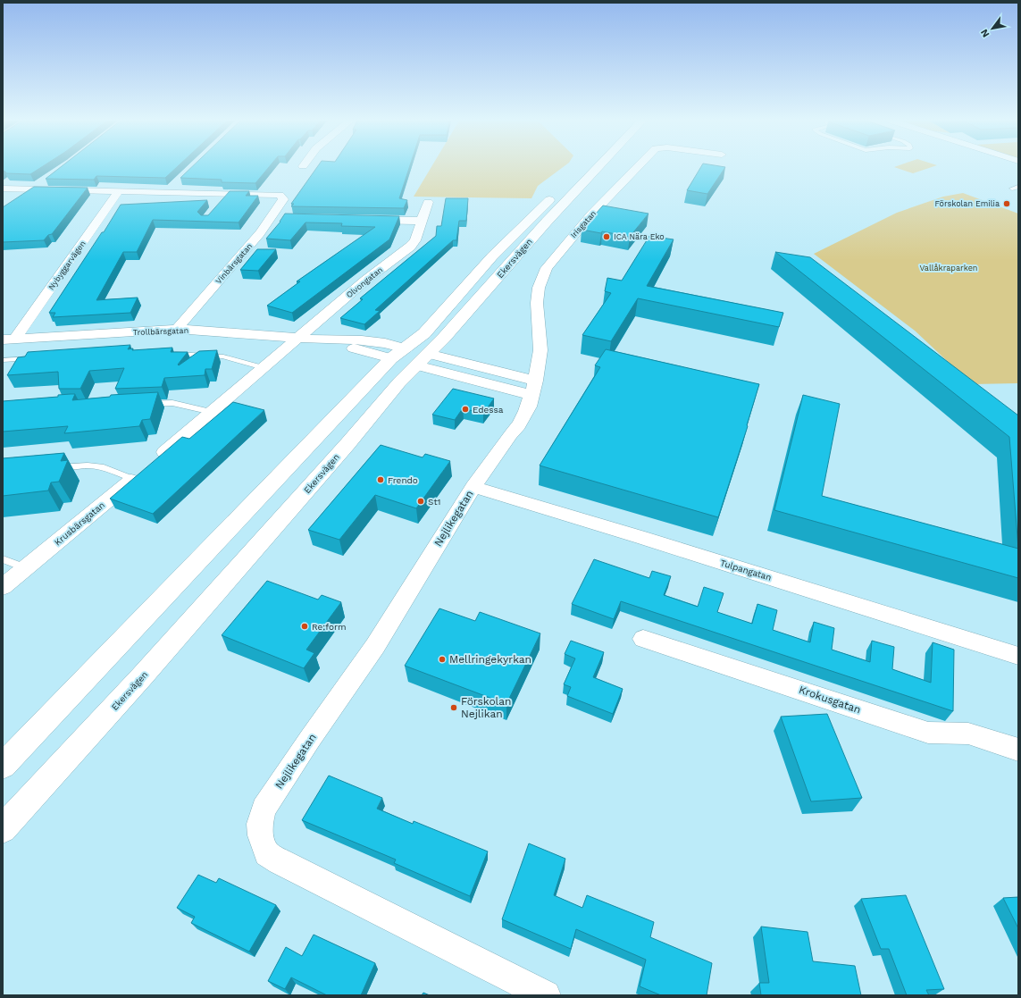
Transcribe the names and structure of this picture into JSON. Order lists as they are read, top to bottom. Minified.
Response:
{"streets":{"main road":["Ekersvägen"],"street":["Irisgatan","Vinbärsgatan","Nybyggarvägen","Olvongatan","Trollbärsgatan","Nejlikegatan","Krusbärsgatan","Tulpangatan","Krokusgatan"]},"crossings":[["Irisgatan","Nejlikegatan"],["Ekersvägen","Trollbärsgatan"],["Vinbärsgatan","Trollbärsgatan"],["Nybyggarvägen","Trollbärsgatan"],["Olvongatan","Trollbärsgatan"],["Olvongatan","Krusbärsgatan"],["Trollbärsgatan","Krusbärsgatan"],["Nejlikegatan","Tulpangatan"]],"parks":["Vallåkraparken"],"places":["Förskolan Emilia","ICA Nära Eko","Edessa","Frendo","St1","Re:form","Mellringekyrkan","Förskolan Nejlikan"],"north":"bottom left"}
